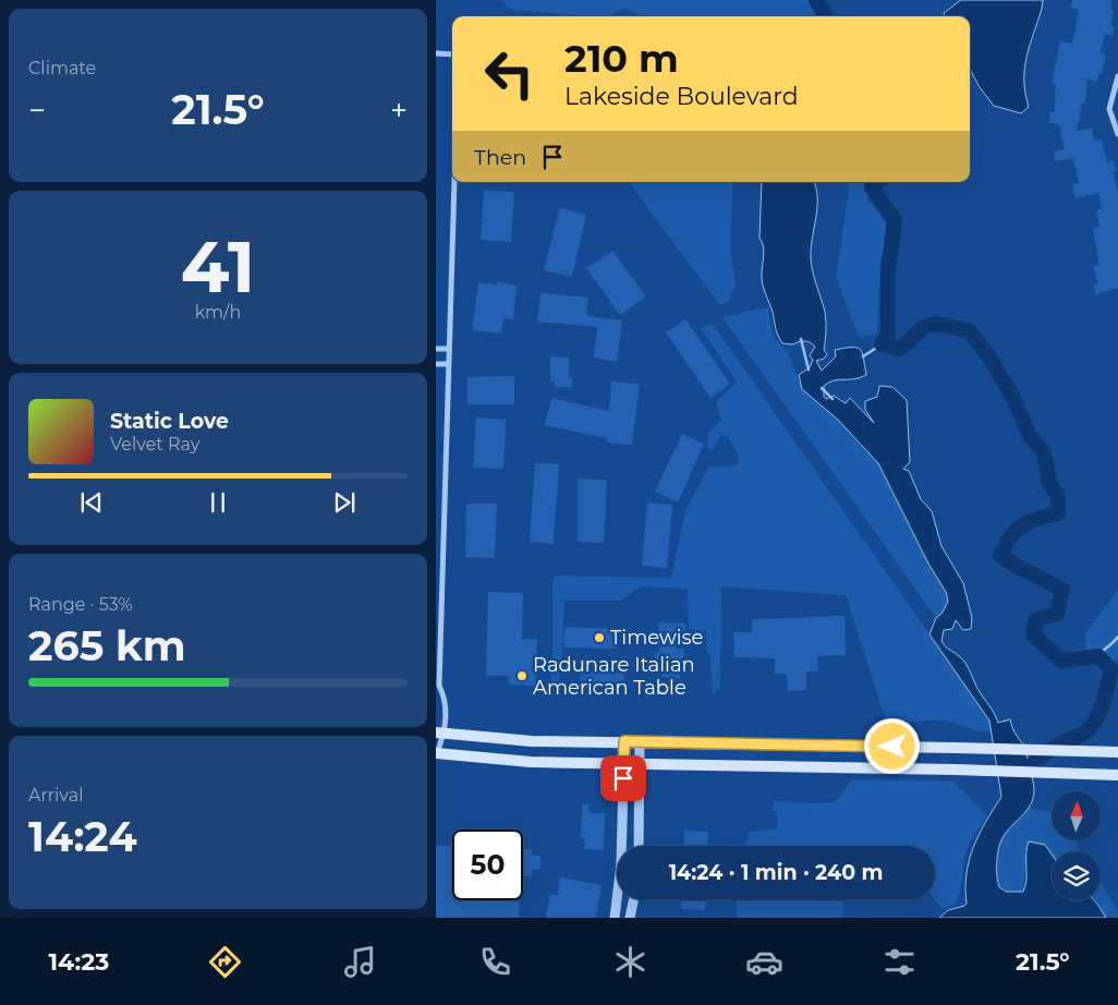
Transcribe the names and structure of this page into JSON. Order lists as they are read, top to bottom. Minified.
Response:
{"places":["Timewise","Radunare Italian American Table"],"north":"top","page":{"tile":["Climate",["41","km/h"],["Range · 53%","265 km"],["Arrival","14:24"]],"turn":["210 m","Lakeside Boulevard"],"heat":["−","21.5°","+"],"then":"Then","song":["Static Love","Velvet Ray"],"limit":"50","trip":"14:24 · 1 min · 240 m","tabs":["14:23","21.5°"]}}
